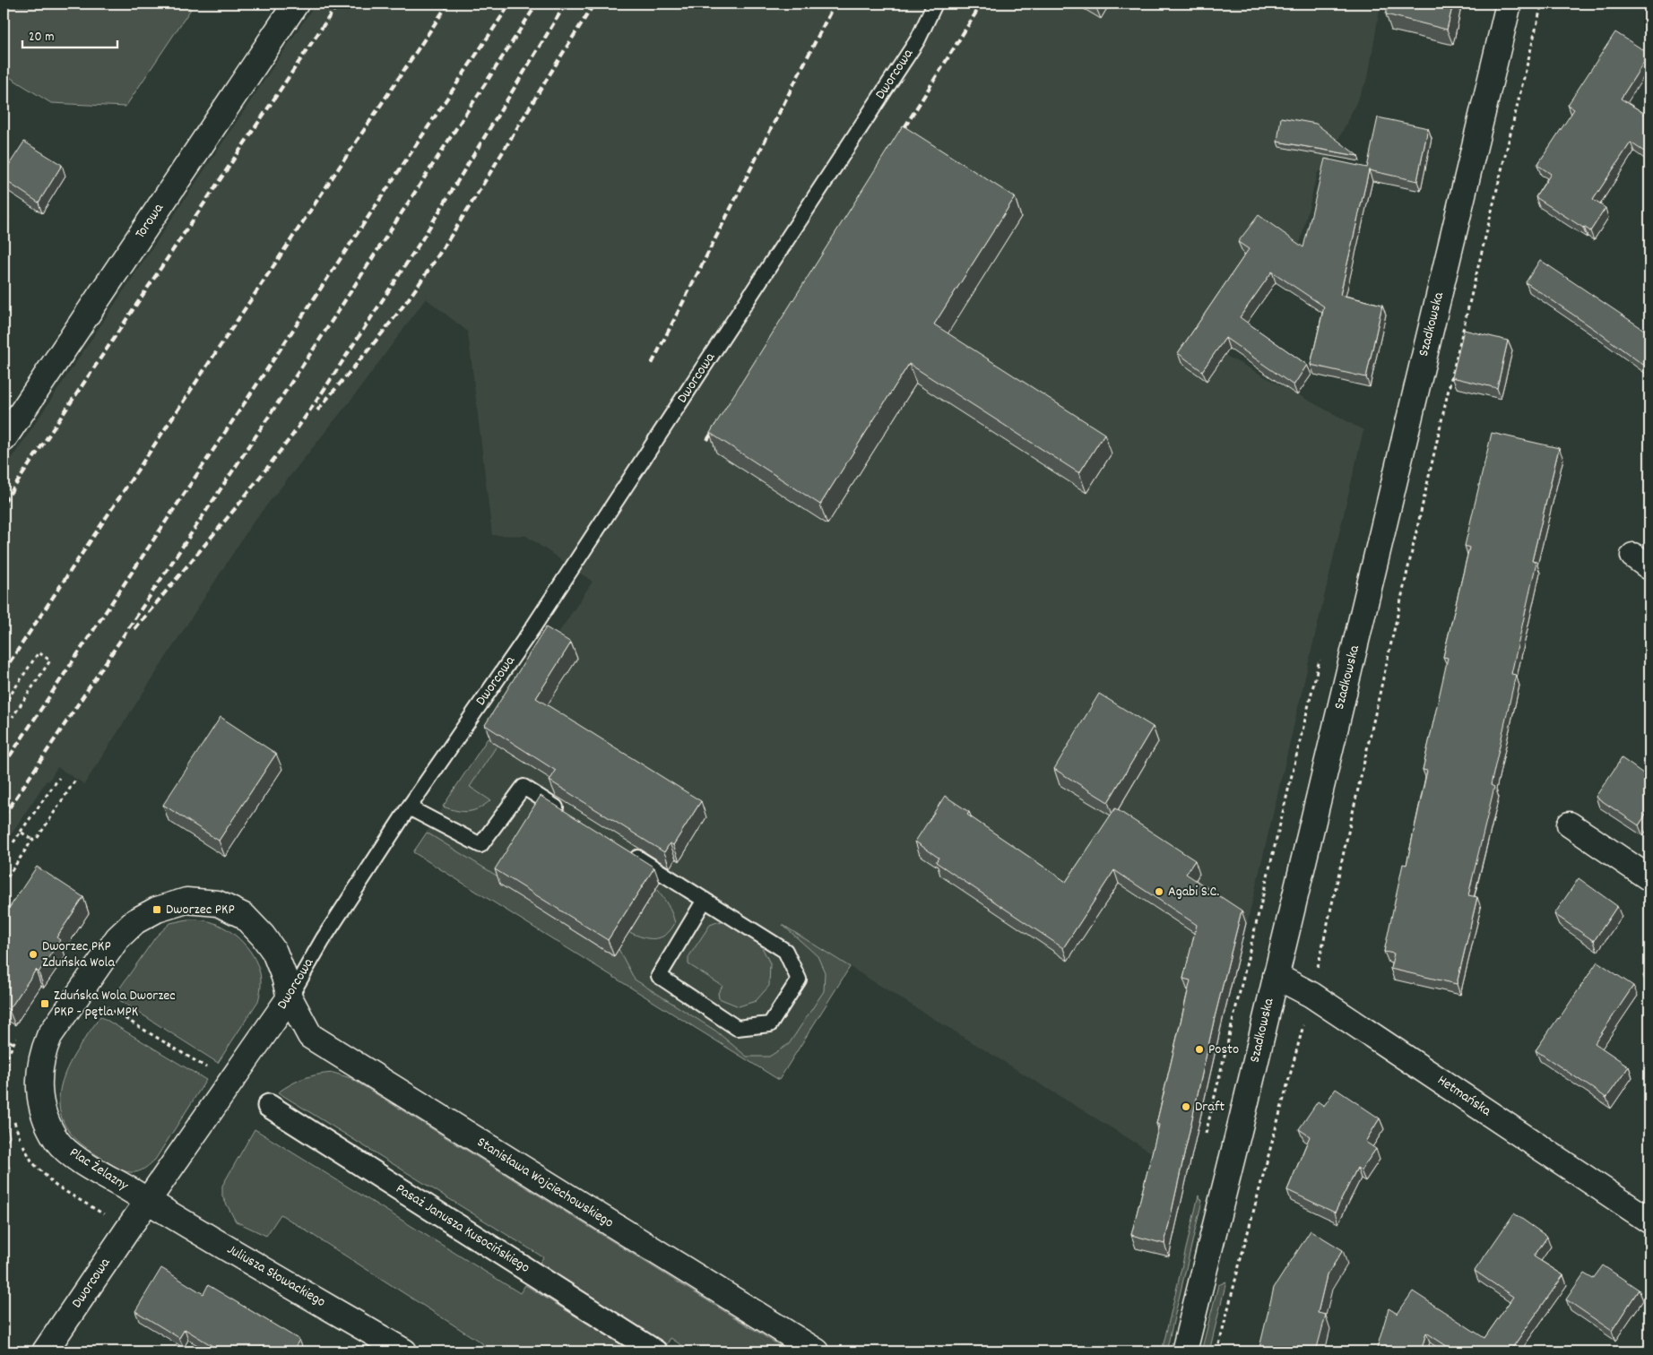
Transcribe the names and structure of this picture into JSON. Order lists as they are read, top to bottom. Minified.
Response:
{"streets":{"street":["Dworcowa","Torowa","Szadkowska","Hetmańska","Plac Żelazny","Stanisława Wojciechowskiego","Pasaż Janusza Kusocińskiego","Juliusza Słowackiego"]},"crossings":[["Dworcowa","Plac Żelazny"],["Dworcowa","Stanisława Wojciechowskiego"],["Dworcowa","Juliusza Słowackiego"],["Szadkowska","Hetmańska"],["Plac Żelazny","Stanisława Wojciechowskiego"],["Plac Żelazny","Juliusza Słowackiego"]],"places":{"other":["Agabi S.C.","Dworzec PKP Zduńska Wola","Posto","Draft"],"transit":["Dworzec PKP","Zduńska Wola Dworzec PKP - pętla MPK"]},"scale_bar":"20 m"}
